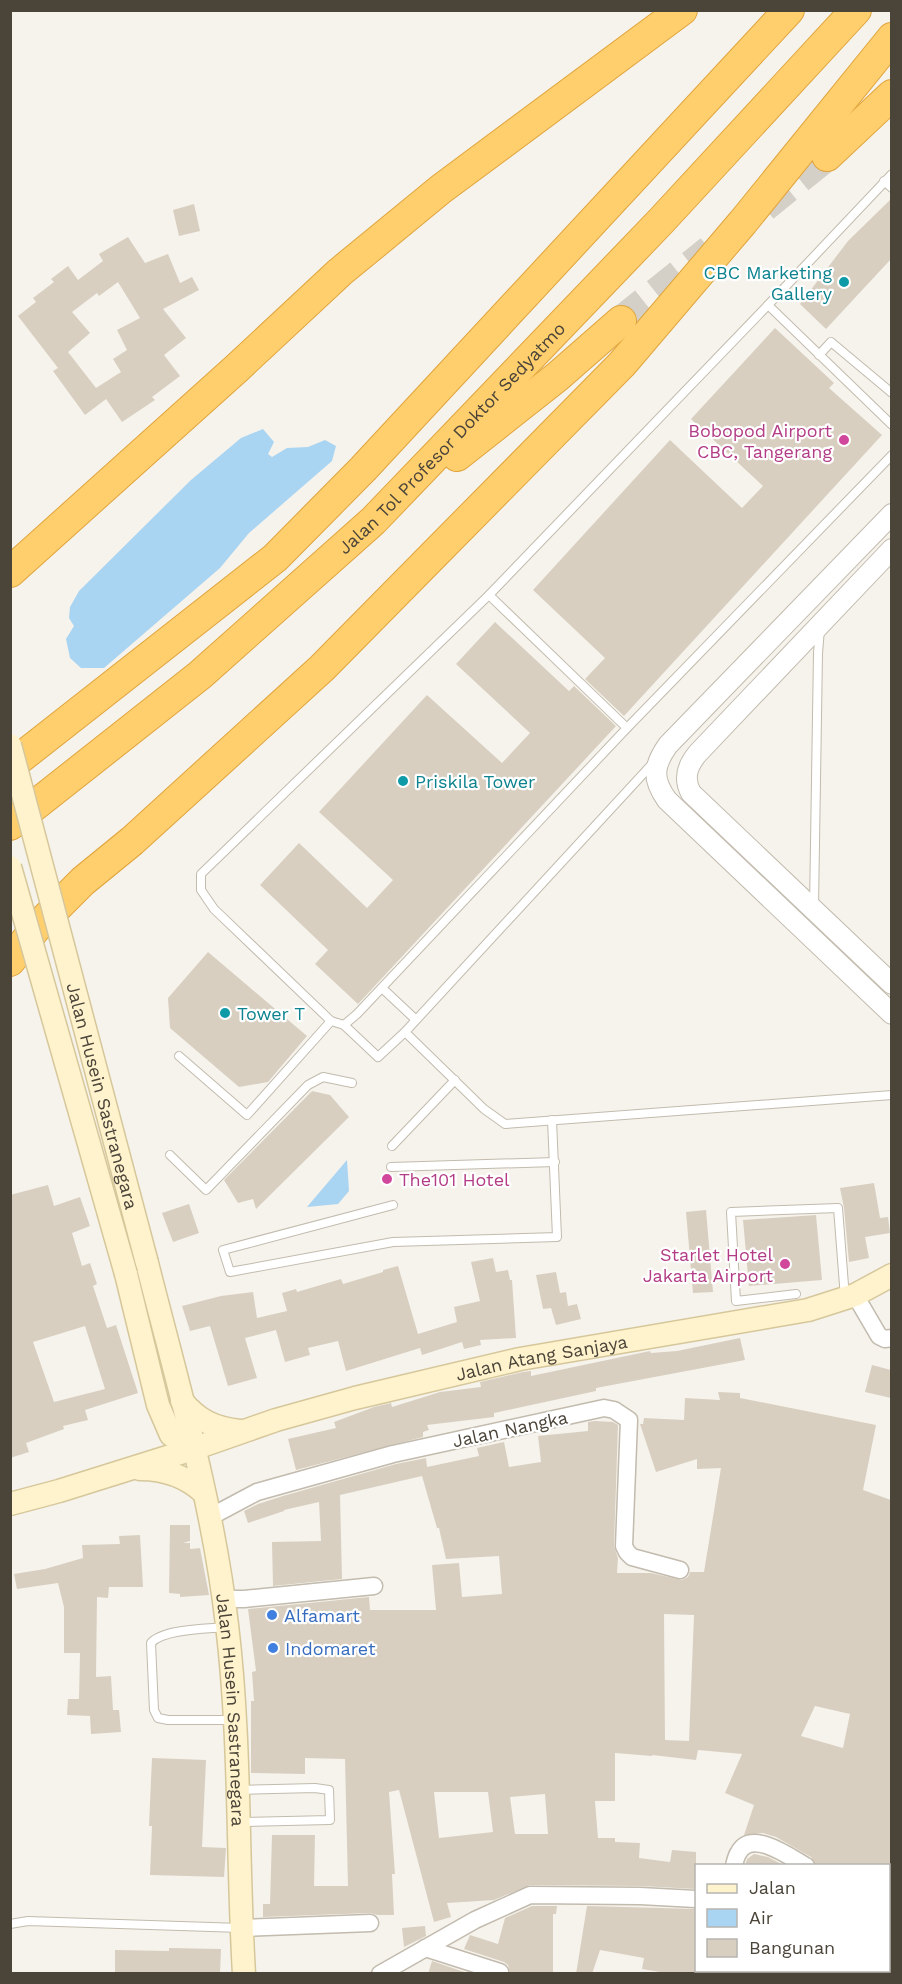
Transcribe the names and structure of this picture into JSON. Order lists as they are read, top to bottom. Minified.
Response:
{"streets":{"highway":["Jalan Tol Profesor Doktor Sedyatmo"],"main road":["Jalan Husein Sastranegara","Jalan Atang Sanjaya"],"street":["Jalan Nangka"]},"crossings":[["Jalan Husein Sastranegara","Jalan Atang Sanjaya"],["Jalan Husein Sastranegara","Jalan Nangka"]],"places":["CBC Marketing Gallery","Bobopod Airport CBC, Tangerang","Priskila Tower","Tower T","The101 Hotel","Starlet Hotel Jakarta Airport","Alfamart","Indomaret"],"legend":["Jalan","Air","Bangunan"]}
